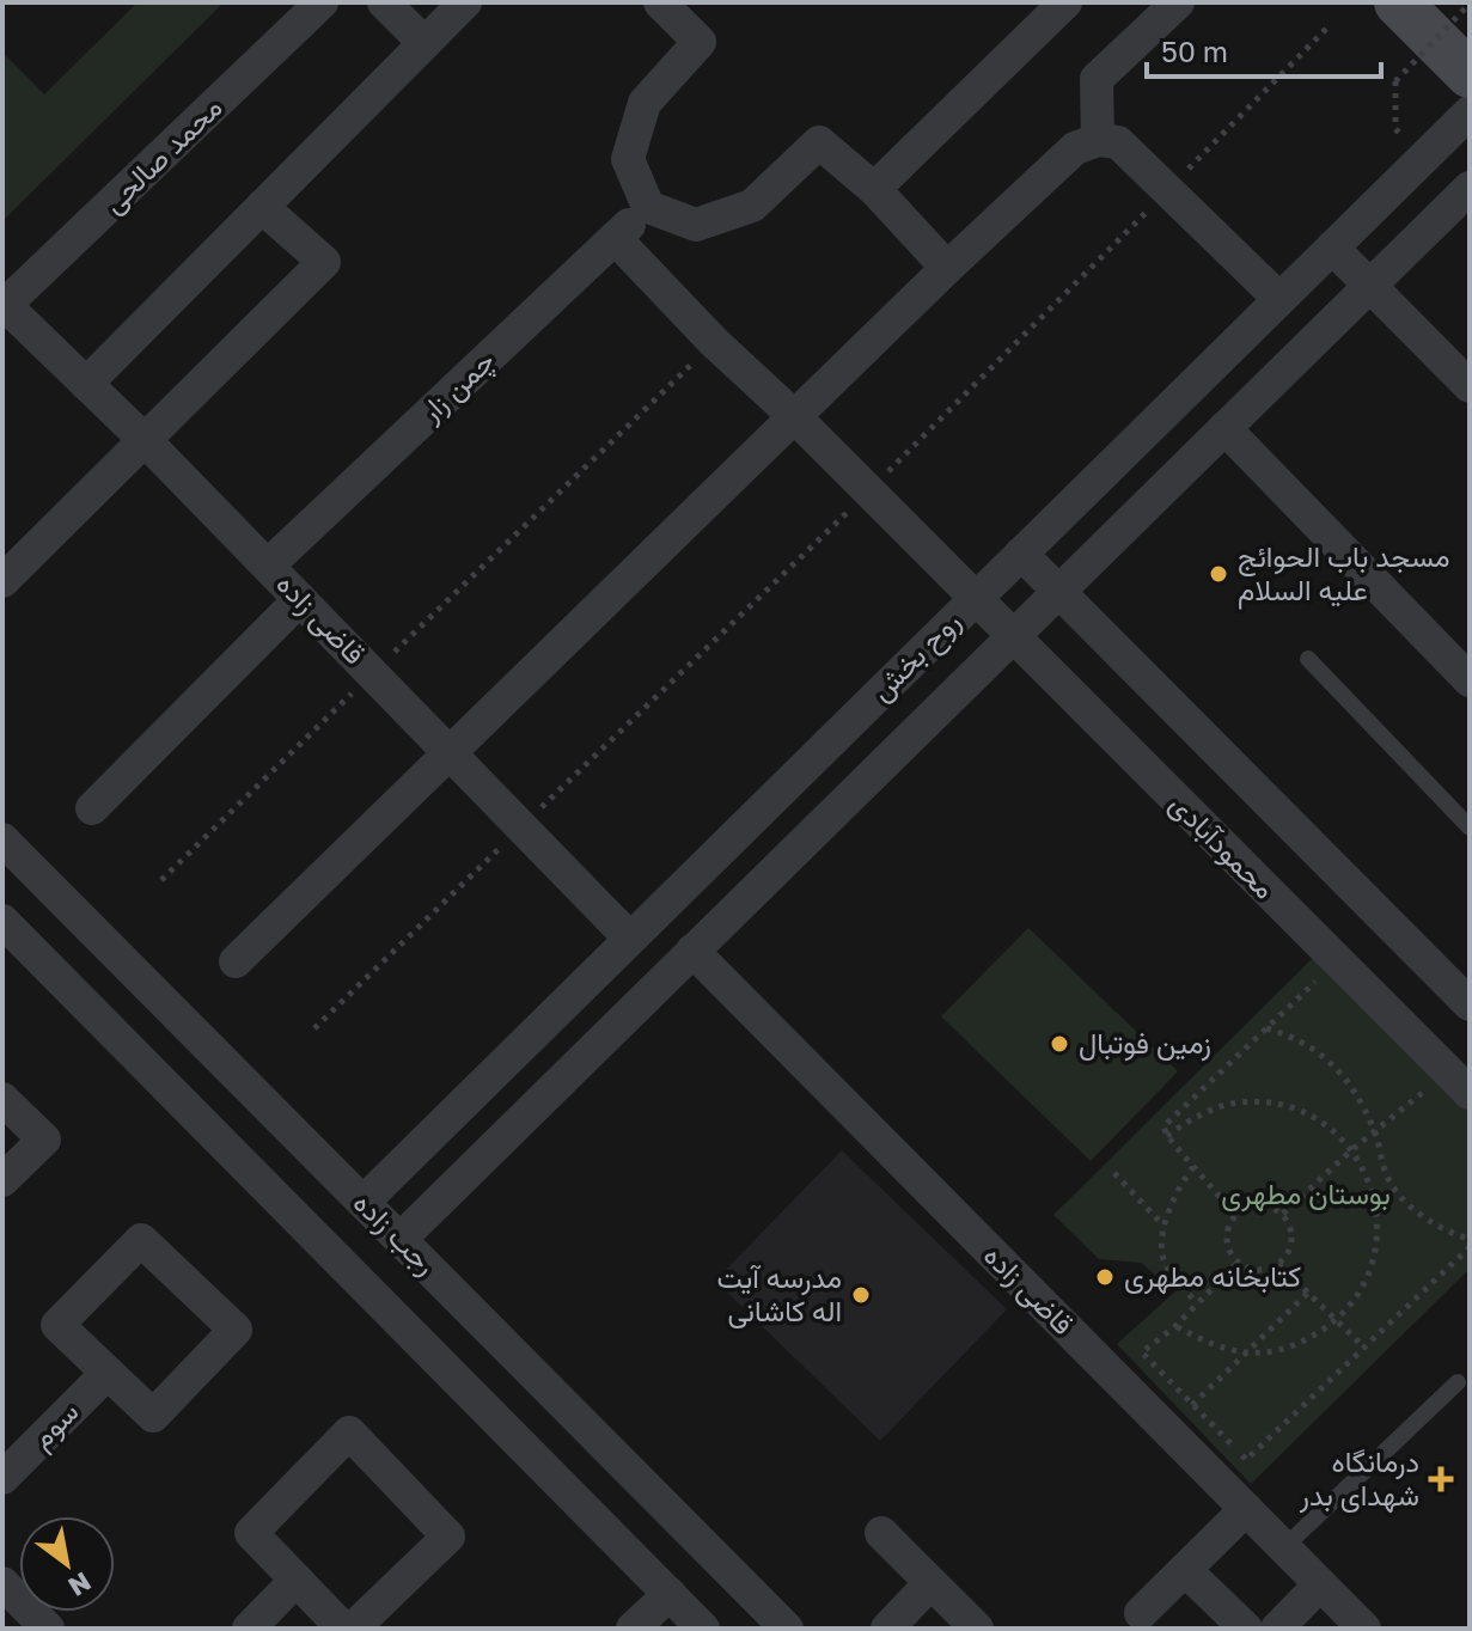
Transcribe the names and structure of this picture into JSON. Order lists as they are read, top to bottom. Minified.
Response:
{"streets":{"street":["محمد صالحی","چمن زار","قاضی زاده","روح بخش","محمودآبادی","رجب زاده","سوم"]},"crossings":[["محمد صالحی","قاضی زاده"],["چمن زار","قاضی زاده"],["چمن زار","محمودآبادی"],["قاضی زاده","روح بخش"],["روح بخش","محمودآبادی"],["روح بخش","رجب زاده"]],"parks":["بوستان مطهری"],"places":{"other":["مسجد باب الحوائج علیه السلام","زمین فوتبال","کتابخانه مطهری","مدرسه آیت اله کاشانی"],"health":["درمانگاه شهدای بدر"]},"scale_bar":"50 m","north":"bottom right"}
